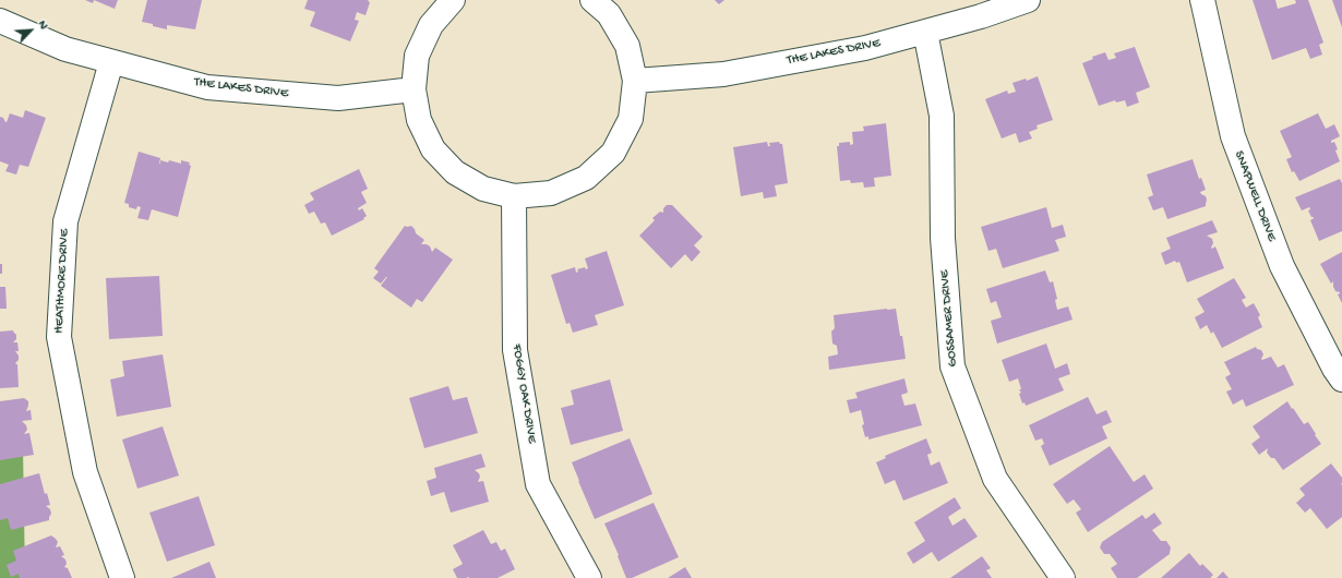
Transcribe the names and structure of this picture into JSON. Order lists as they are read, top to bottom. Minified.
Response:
{"streets":{"street":["THE LAKES DRIVE","SNAPWELL DRIVE","HEATHMORE DRIVE","GOSSAMER DRIVE","FOGGY OAK DRIVE"]},"crossings":[["THE LAKES DRIVE","HEATHMORE DRIVE"],["THE LAKES DRIVE","GOSSAMER DRIVE"]],"north":"top right"}
